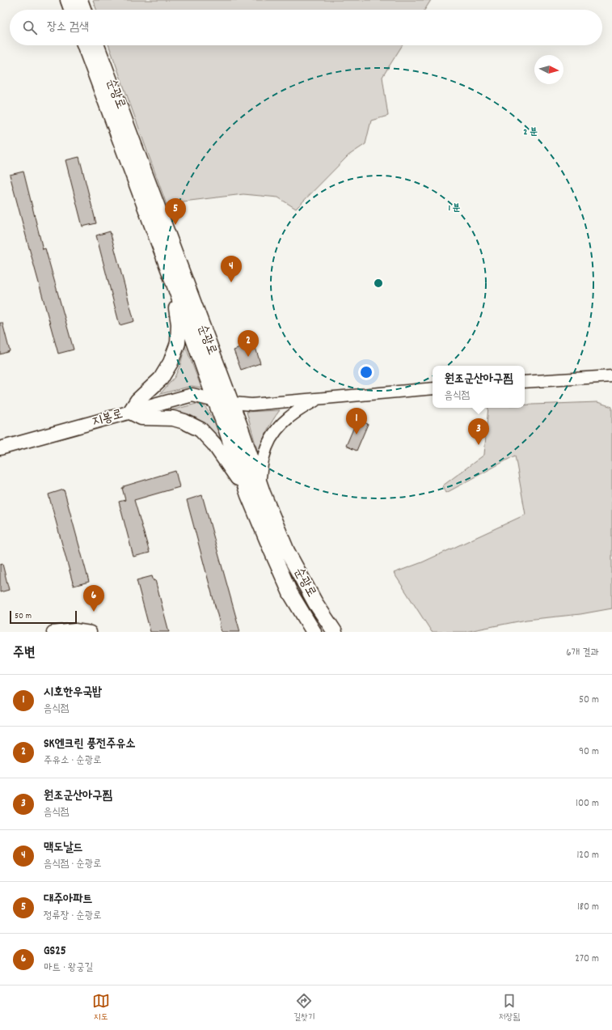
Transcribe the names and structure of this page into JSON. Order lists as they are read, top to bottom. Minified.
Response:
{"streets":{"main road":["순광로","지봉로"]},"crossings":[["순광로","지봉로"]],"scale_bar":"50 m","north":"right","page":{"search":"장소 검색","pins":["5","4","2","1","3","6"],"popup":["원조군산아구찜","음식점"],"scale":"50 m","heading":["주변","6개 결과"],"list":[{"mark":"1","name":"시호한우국밥","note":"음식점","value":"50 m"},{"mark":"2","name":"SK엔크린 풍전주유소","note":"주유소 · 순광로","value":"90 m"},{"mark":"3","name":"원조군산아구찜","note":"음식점","value":"100 m"},{"mark":"4","name":"맥도날드","note":"음식점 · 순광로","value":"120 m"},{"mark":"5","name":"대주아파트","note":"정류장 · 순광로","value":"180 m"},{"mark":"6","name":"GS25","note":"마트 · 왕궁길","value":"270 m"}],"nav":["지도","길찾기","저장됨"]},"rings":["2 분","1 분"]}
